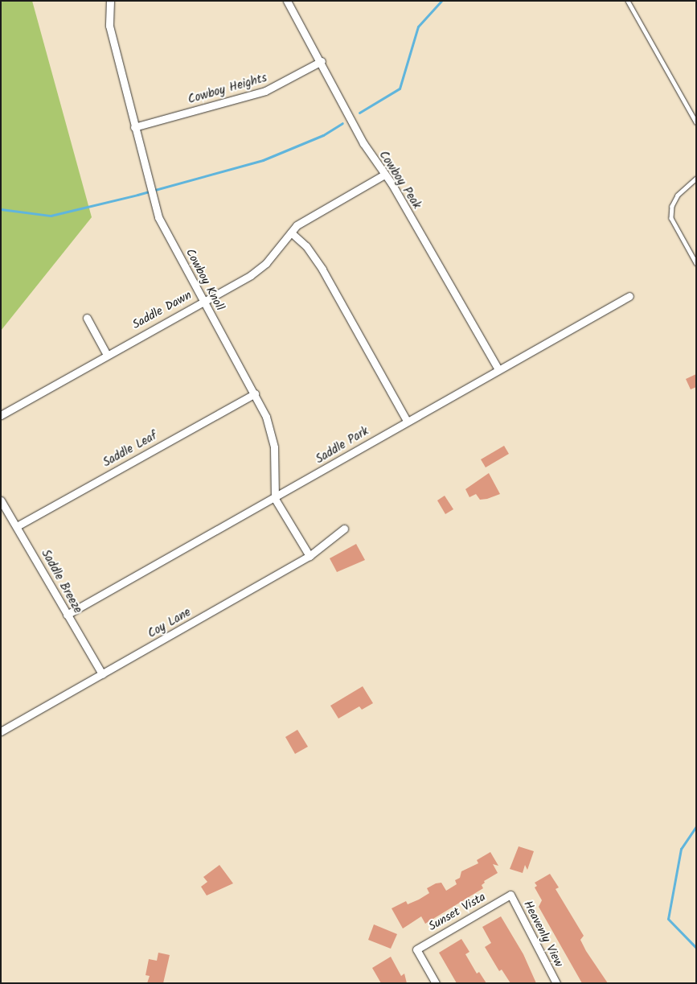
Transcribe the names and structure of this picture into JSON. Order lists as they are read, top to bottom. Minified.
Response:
{"streets":{"street":["Cowboy Heights","Cowboy Peak","Cowboy Knoll","Saddle Dawn","Saddle Park","Saddle Leaf","Saddle Breeze","Coy Lane","Sunset Vista","Heavenly View"]},"crossings":[["Cowboy Heights","Cowboy Peak"],["Cowboy Heights","Cowboy Knoll"],["Cowboy Peak","Saddle Dawn"],["Cowboy Peak","Saddle Park"],["Cowboy Knoll","Saddle Dawn"],["Cowboy Knoll","Saddle Park"],["Cowboy Knoll","Saddle Leaf"],["Saddle Park","Saddle Breeze"],["Saddle Leaf","Saddle Breeze"],["Saddle Breeze","Coy Lane"],["Sunset Vista","Heavenly View"]]}
